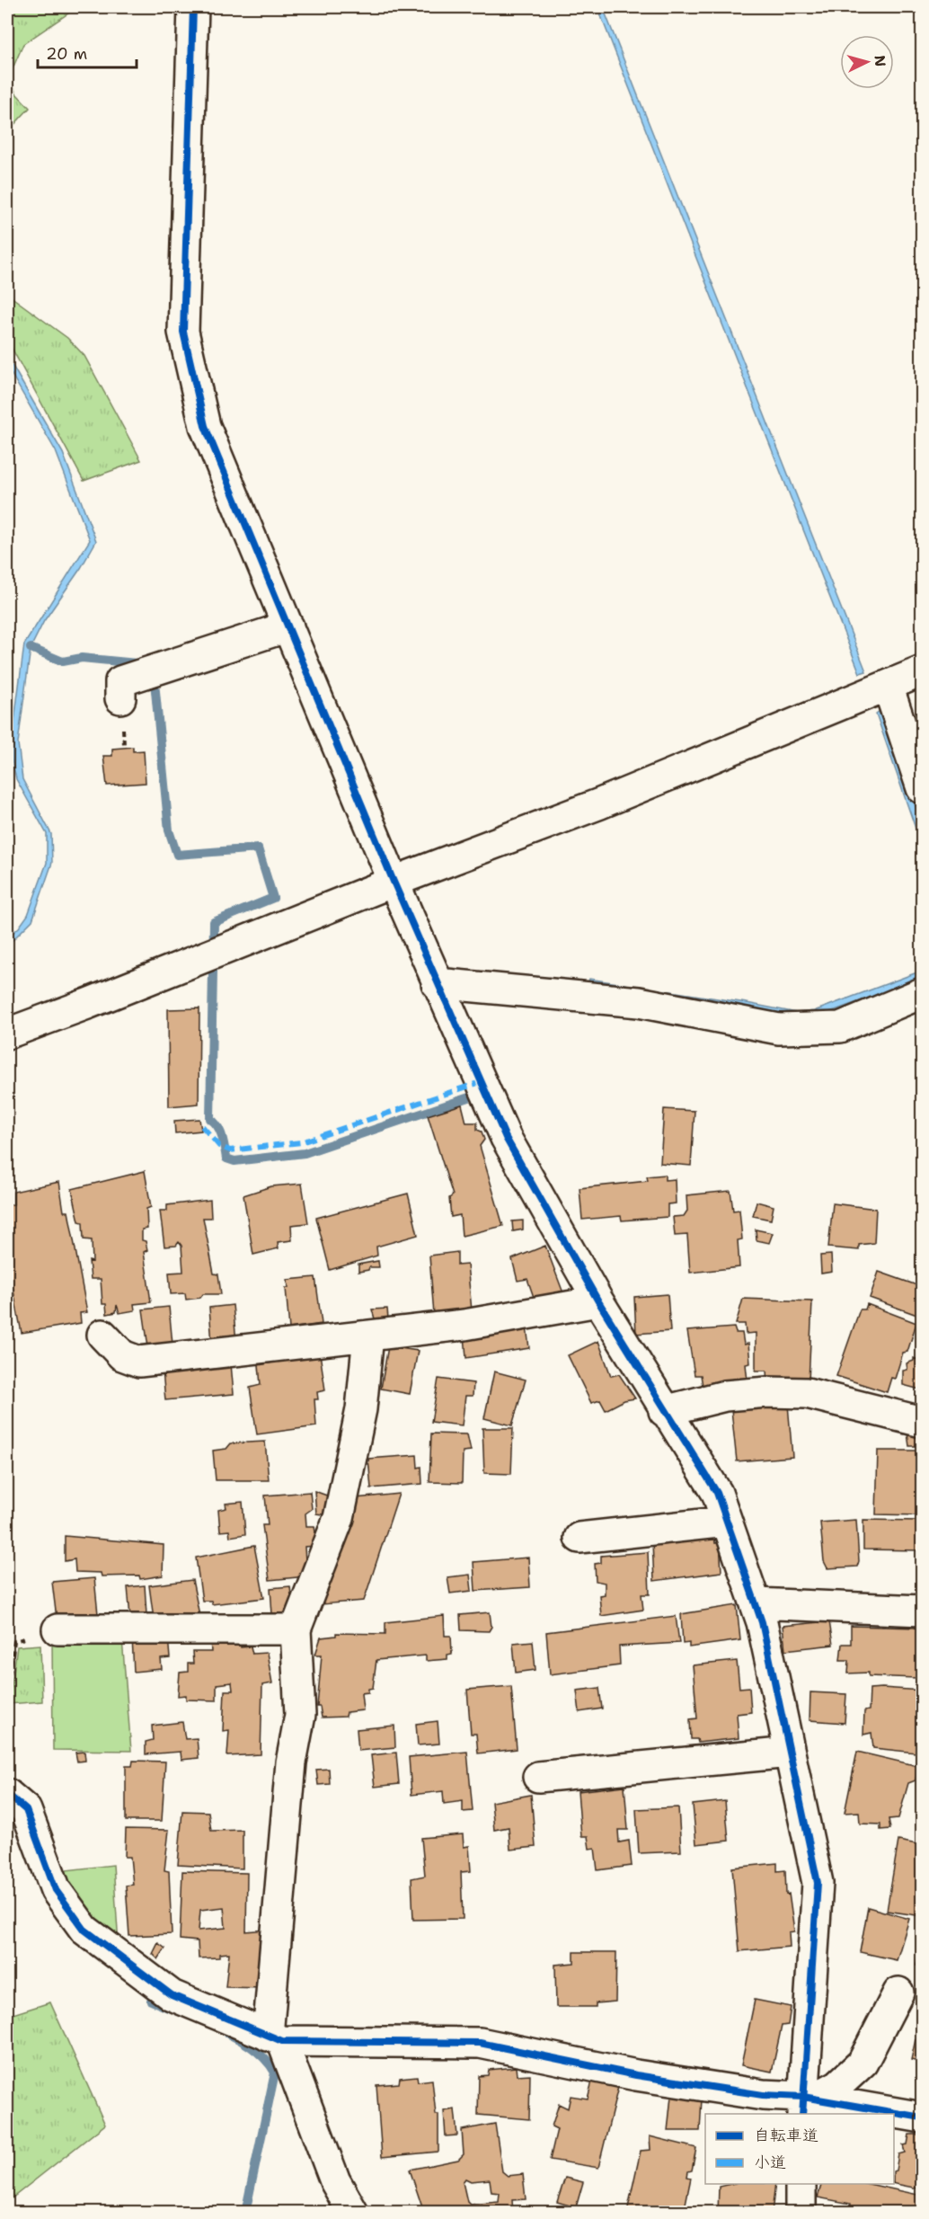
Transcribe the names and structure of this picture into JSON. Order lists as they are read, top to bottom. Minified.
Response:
{"legend":["自転車道","小道"],"scale_bar":"20 m","north":"right"}
